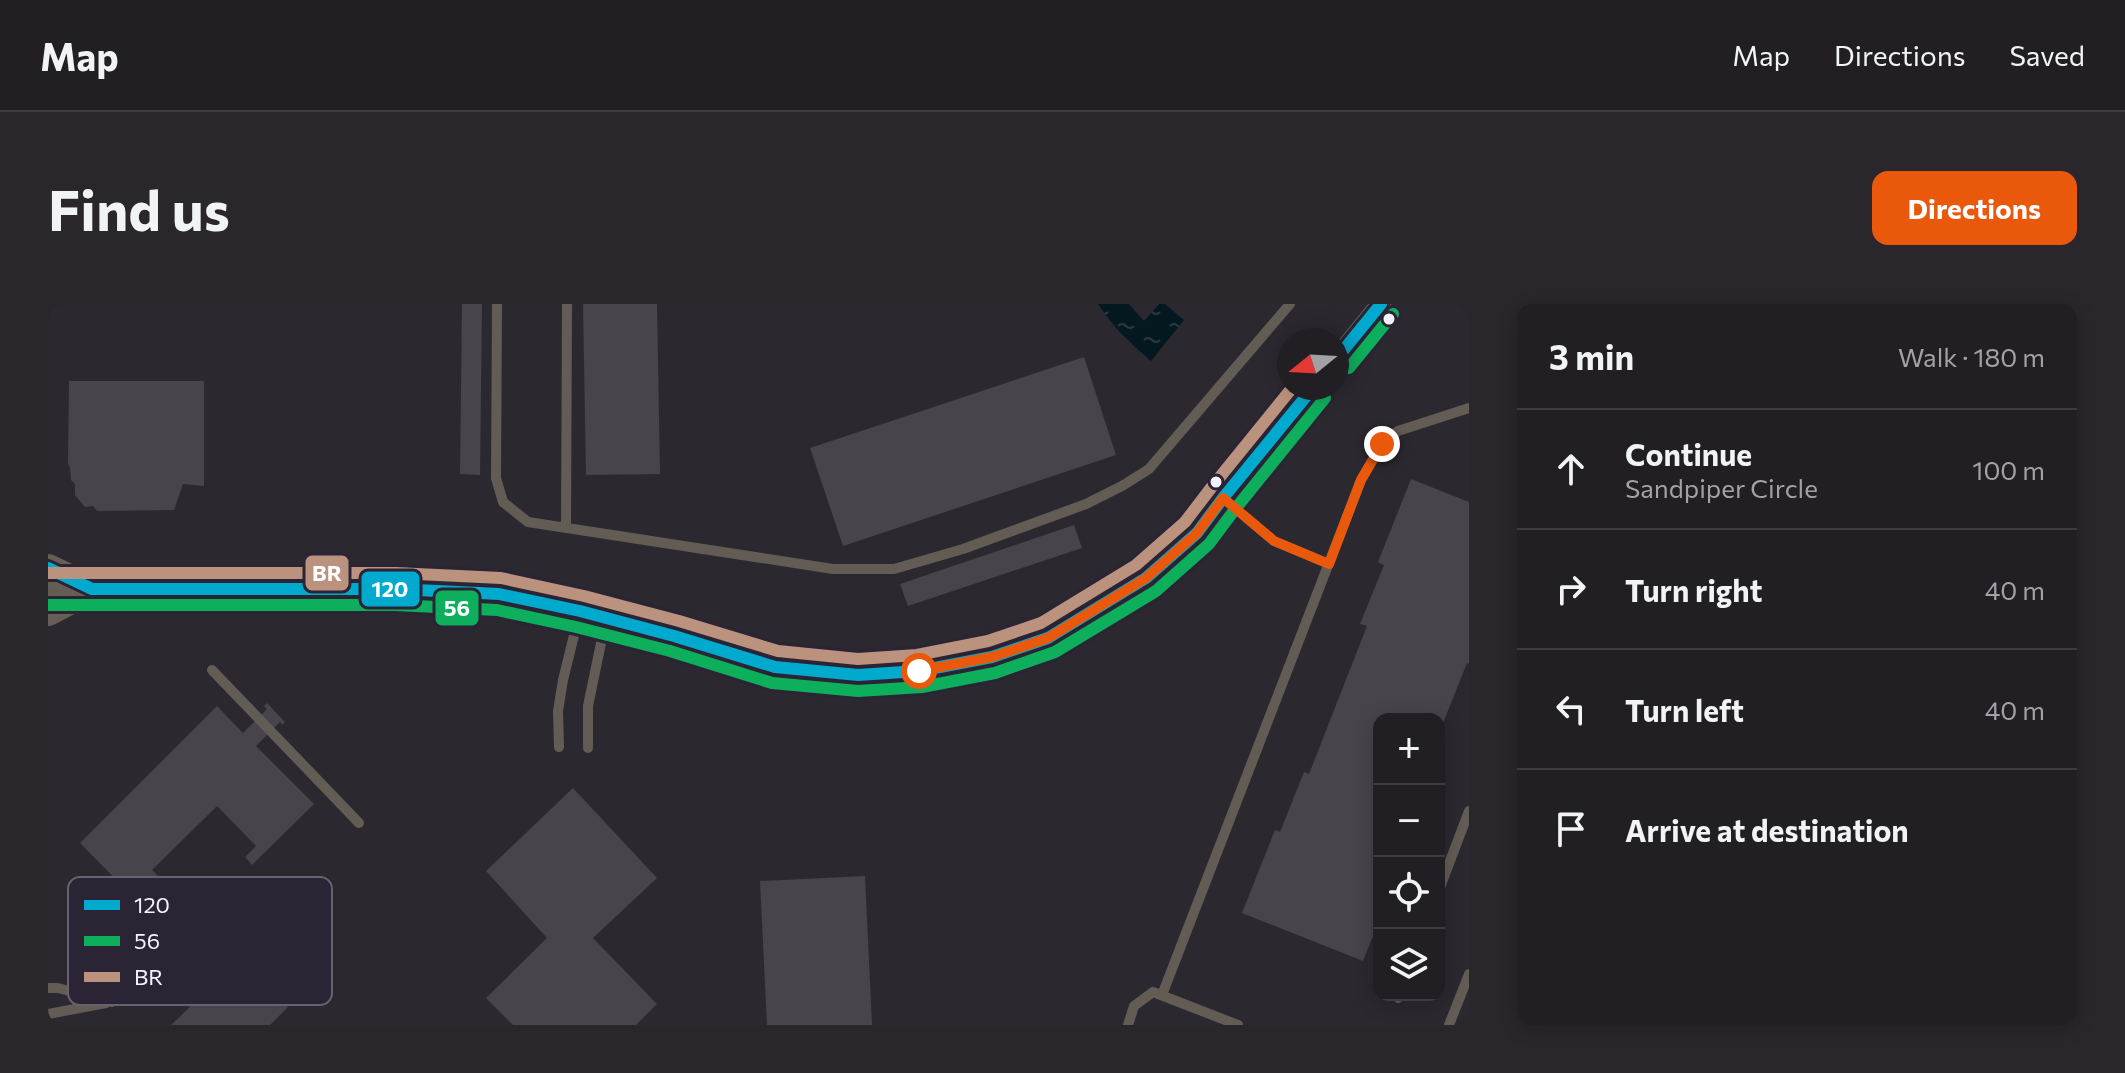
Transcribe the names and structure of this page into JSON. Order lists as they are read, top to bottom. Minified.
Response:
{"lines":["transit line 120","transit line 56","transit line BR"],"legend":["120","56","BR"],"north":"left","page":{"header":"Map","nav":["Map","Directions","Saved"],"buttons":"Directions","title":"Find us","heading":["3 min","Walk · 180 m"],"list":[["Continue","Sandpiper Circle","100 m"],["Turn right","40 m"],["Turn left","40 m"],"Arrive at destination"],"map_buttons":["+","−"]}}
